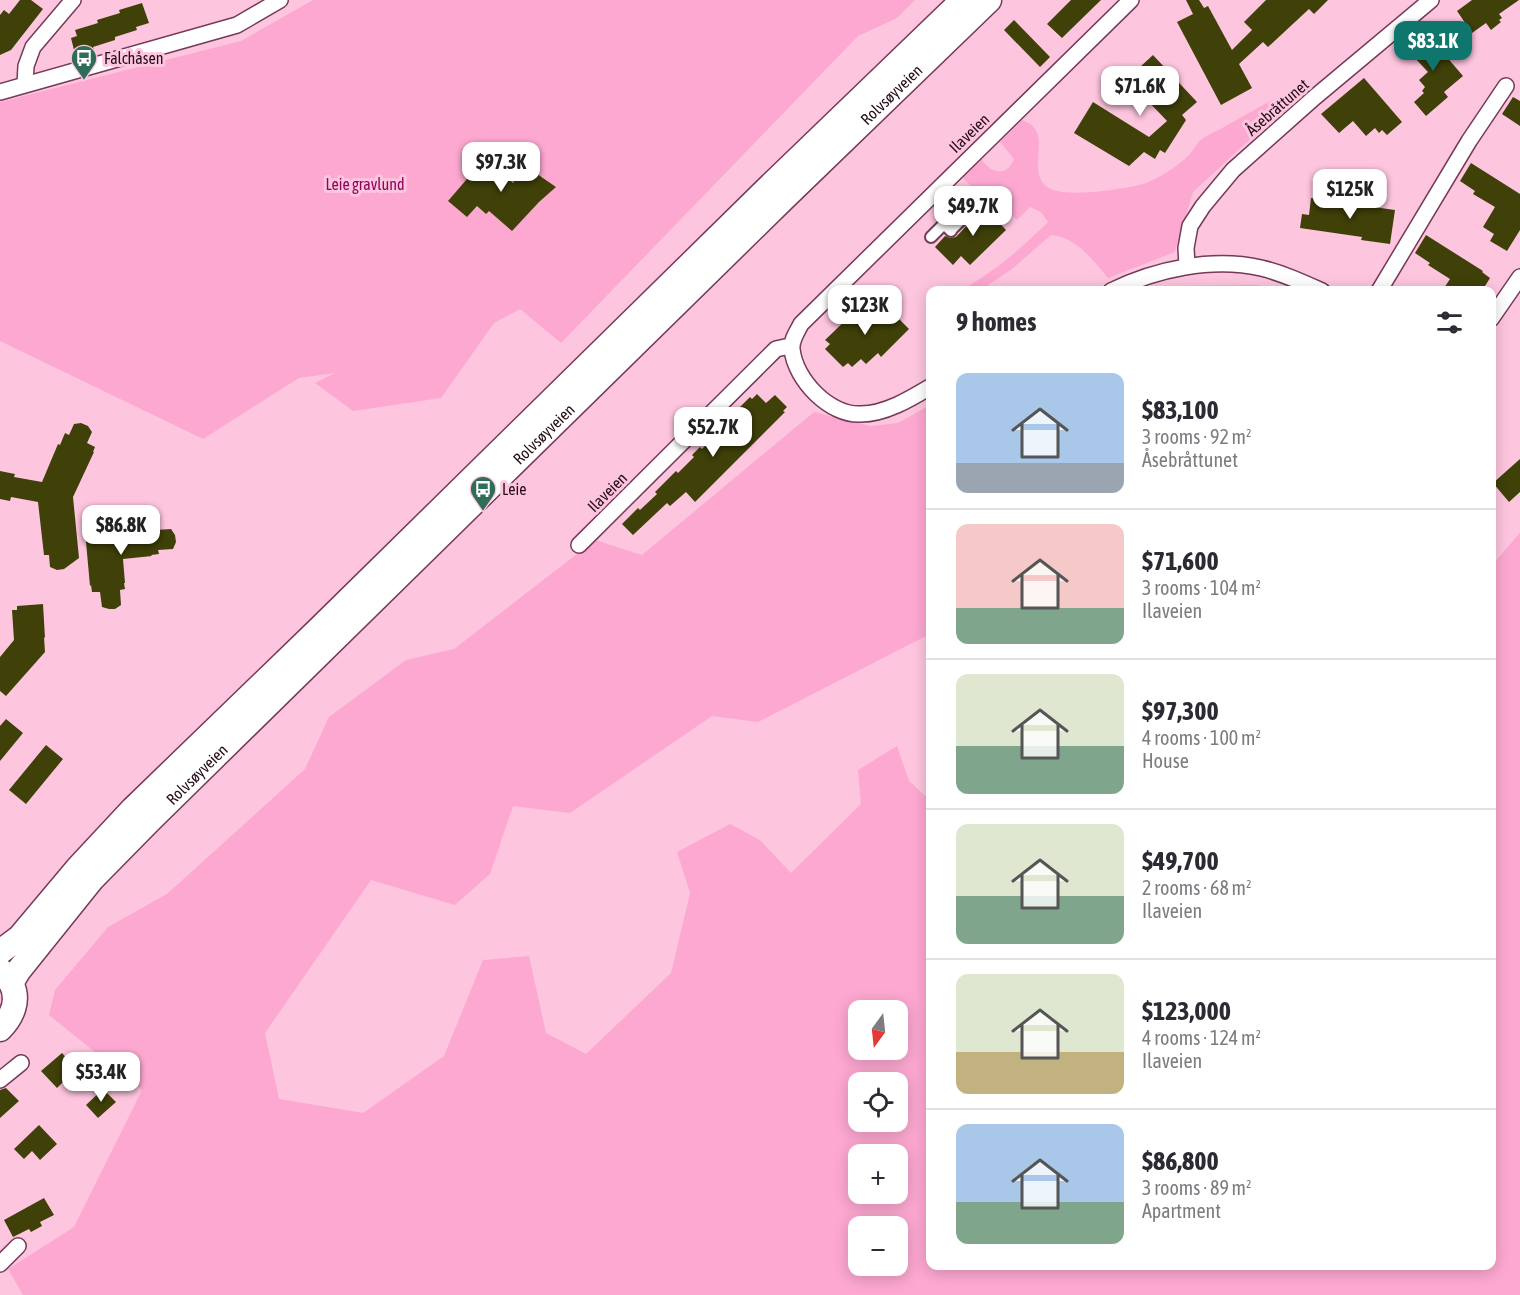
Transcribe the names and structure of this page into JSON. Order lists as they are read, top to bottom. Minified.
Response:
{"streets":{"main road":["Rolvsøyveien"],"street":["Åsebråttunet","Ilaveien"]},"parks":["Leie gravlund"],"places":{"bus stop":["Falchåsen","Leie"]},"north":"bottom","page":{"price":["$83.1K","$71.6K","$97.3K","$125K","$49.7K","$123K","$52.7K","$86.8K","$53.4K"],"heading":"9 homes","list":[{"name":"$83,100","note":"3 rooms · 92 m² · Åsebråttunet"},{"name":"$71,600","note":"3 rooms · 104 m² · Ilaveien"},{"name":"$97,300","note":"4 rooms · 100 m² · House"},{"name":"$49,700","note":"2 rooms · 68 m² · Ilaveien"},{"name":"$123,000","note":"4 rooms · 124 m² · Ilaveien"},{"name":"$86,800","note":"3 rooms · 89 m² · Apartment"}],"map_buttons":["+","−"]}}
